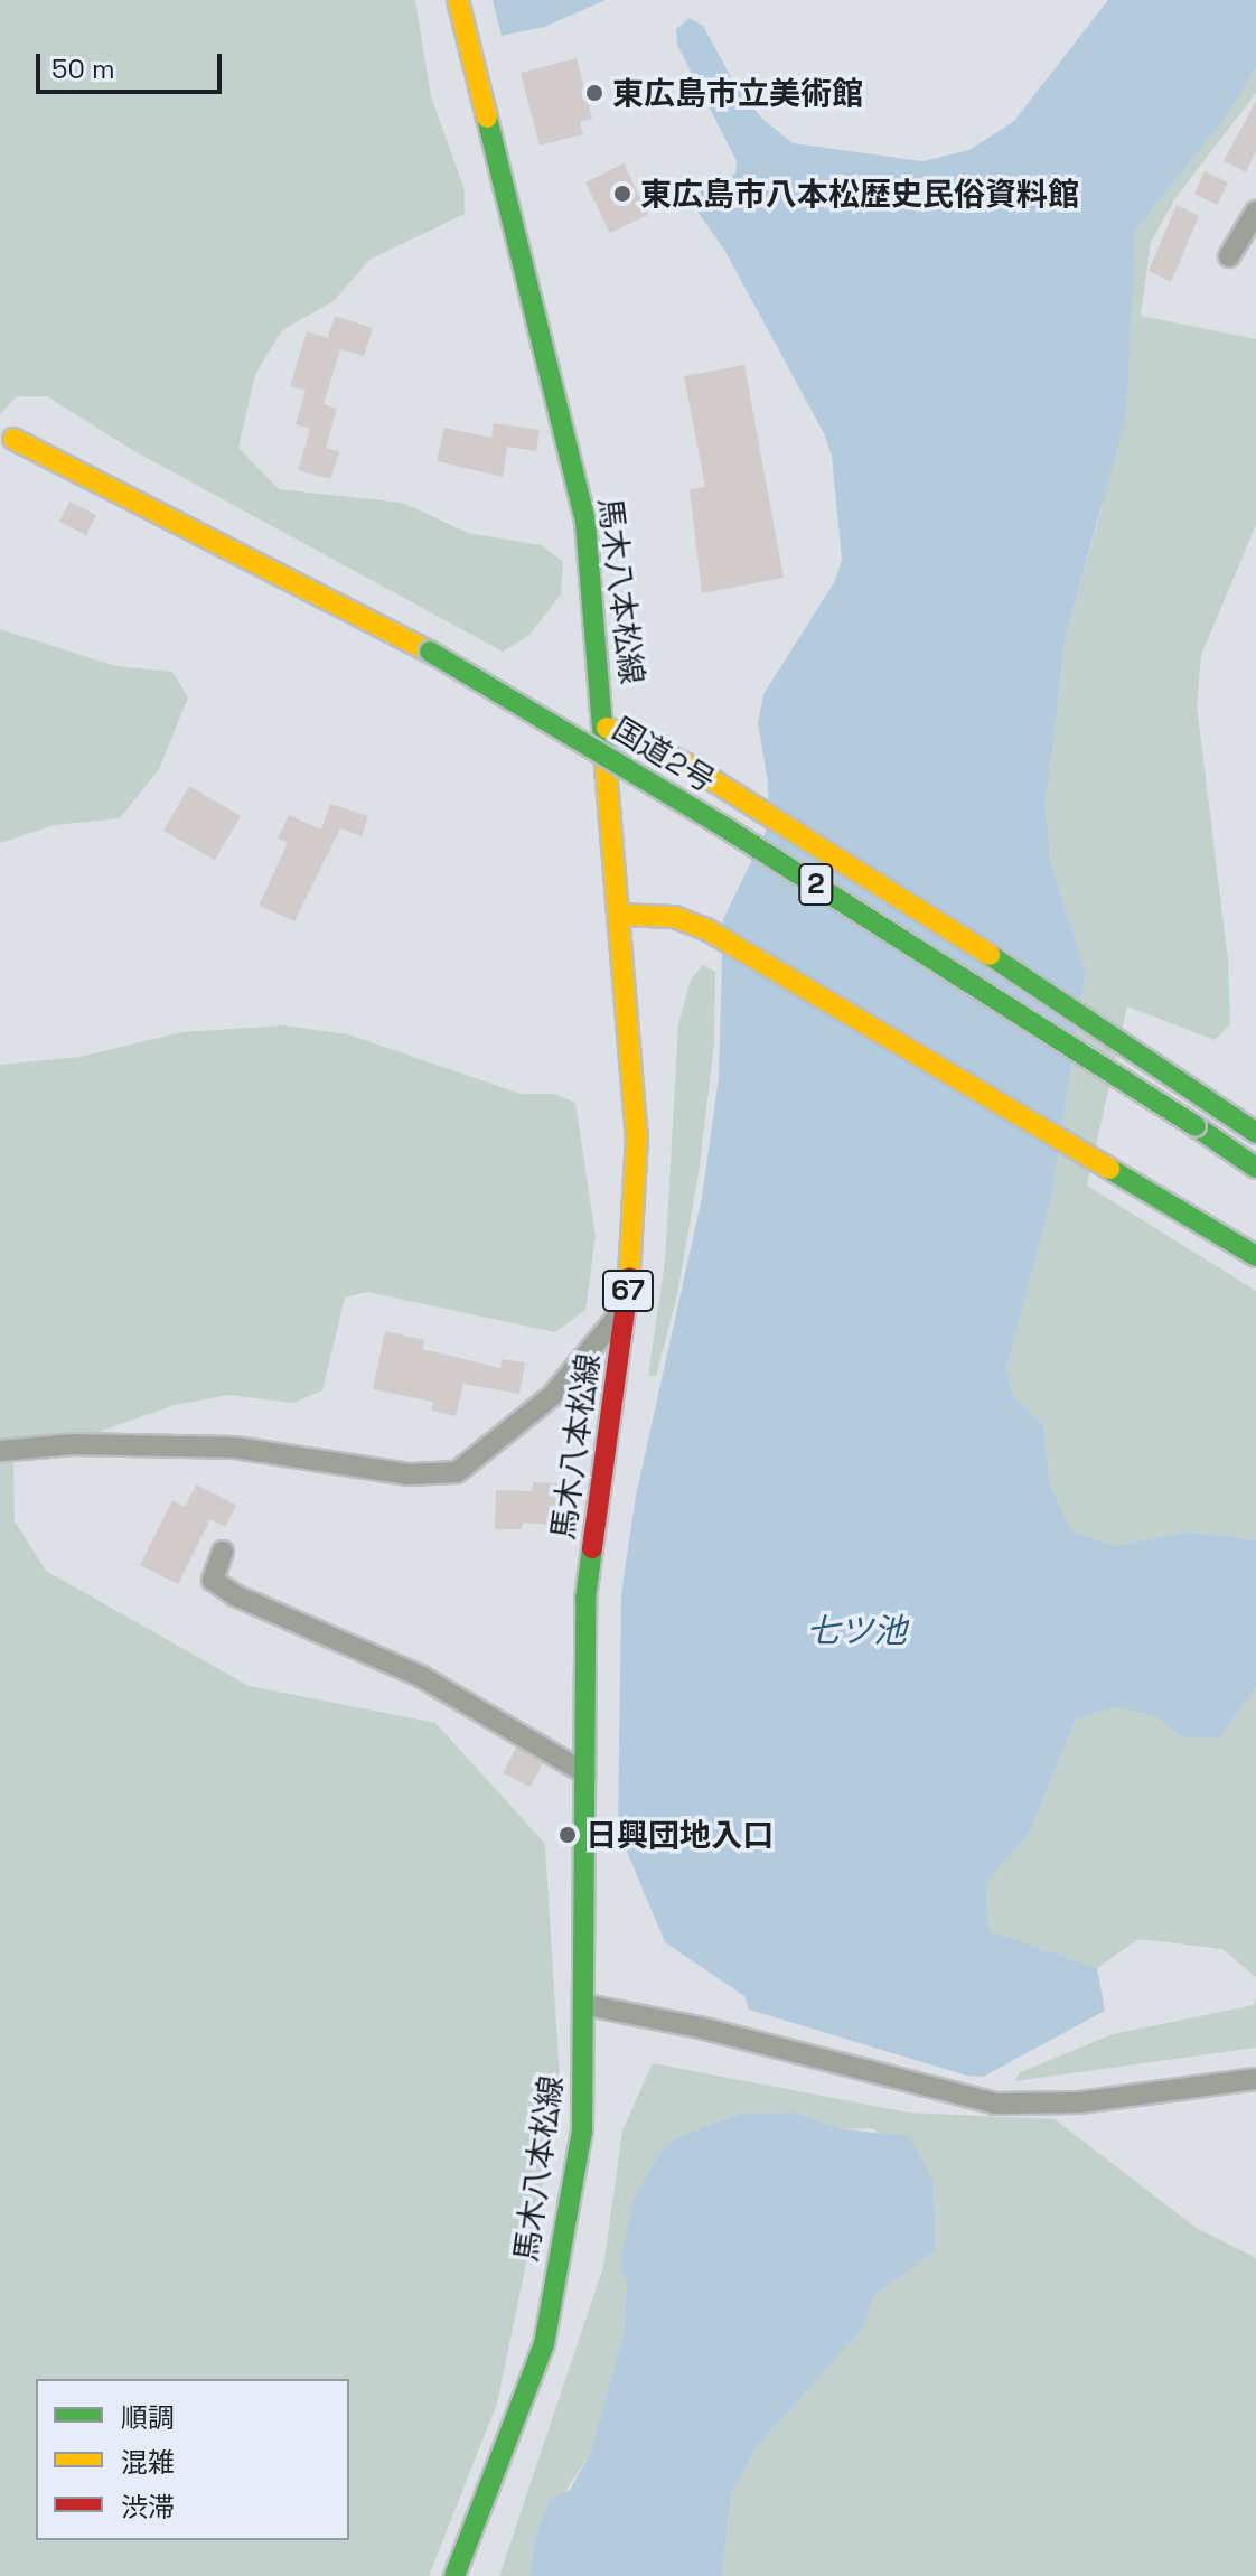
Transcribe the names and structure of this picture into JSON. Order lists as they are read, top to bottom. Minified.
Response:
{"streets":{"main road":["馬木八本松線","国道2号","2","67"]},"water":["七ツ池"],"places":["東広島市立美術館","東広島市八本松歴史民俗資料館","日興団地入口"],"legend":["順調","混雑","渋滞"],"scale_bar":"50 m"}
